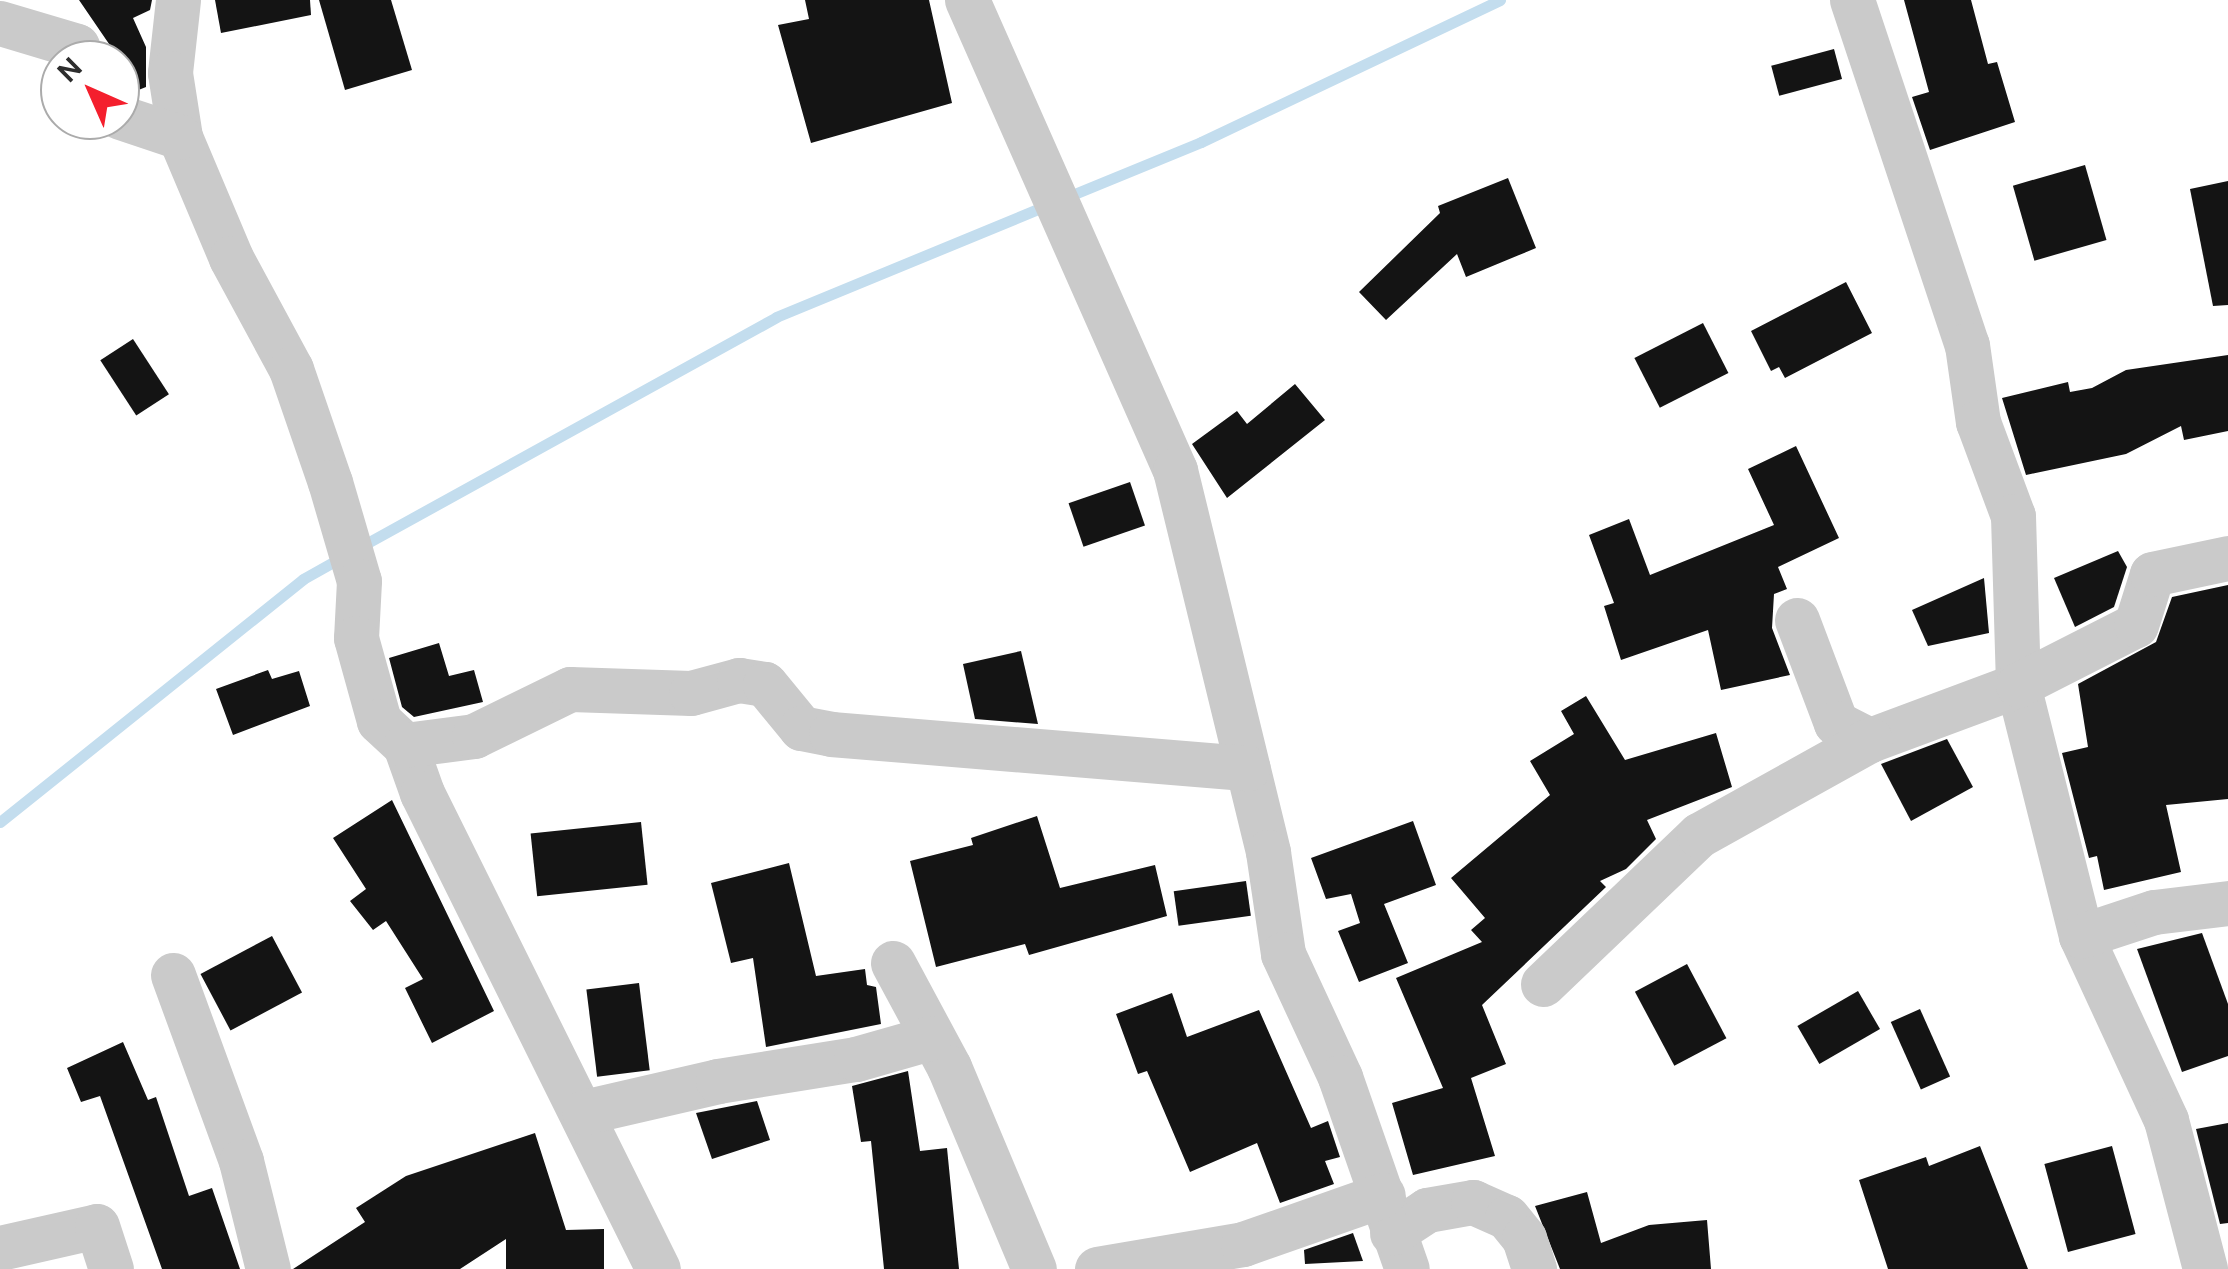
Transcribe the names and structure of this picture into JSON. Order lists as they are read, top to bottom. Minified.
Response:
{"north":"top left"}
